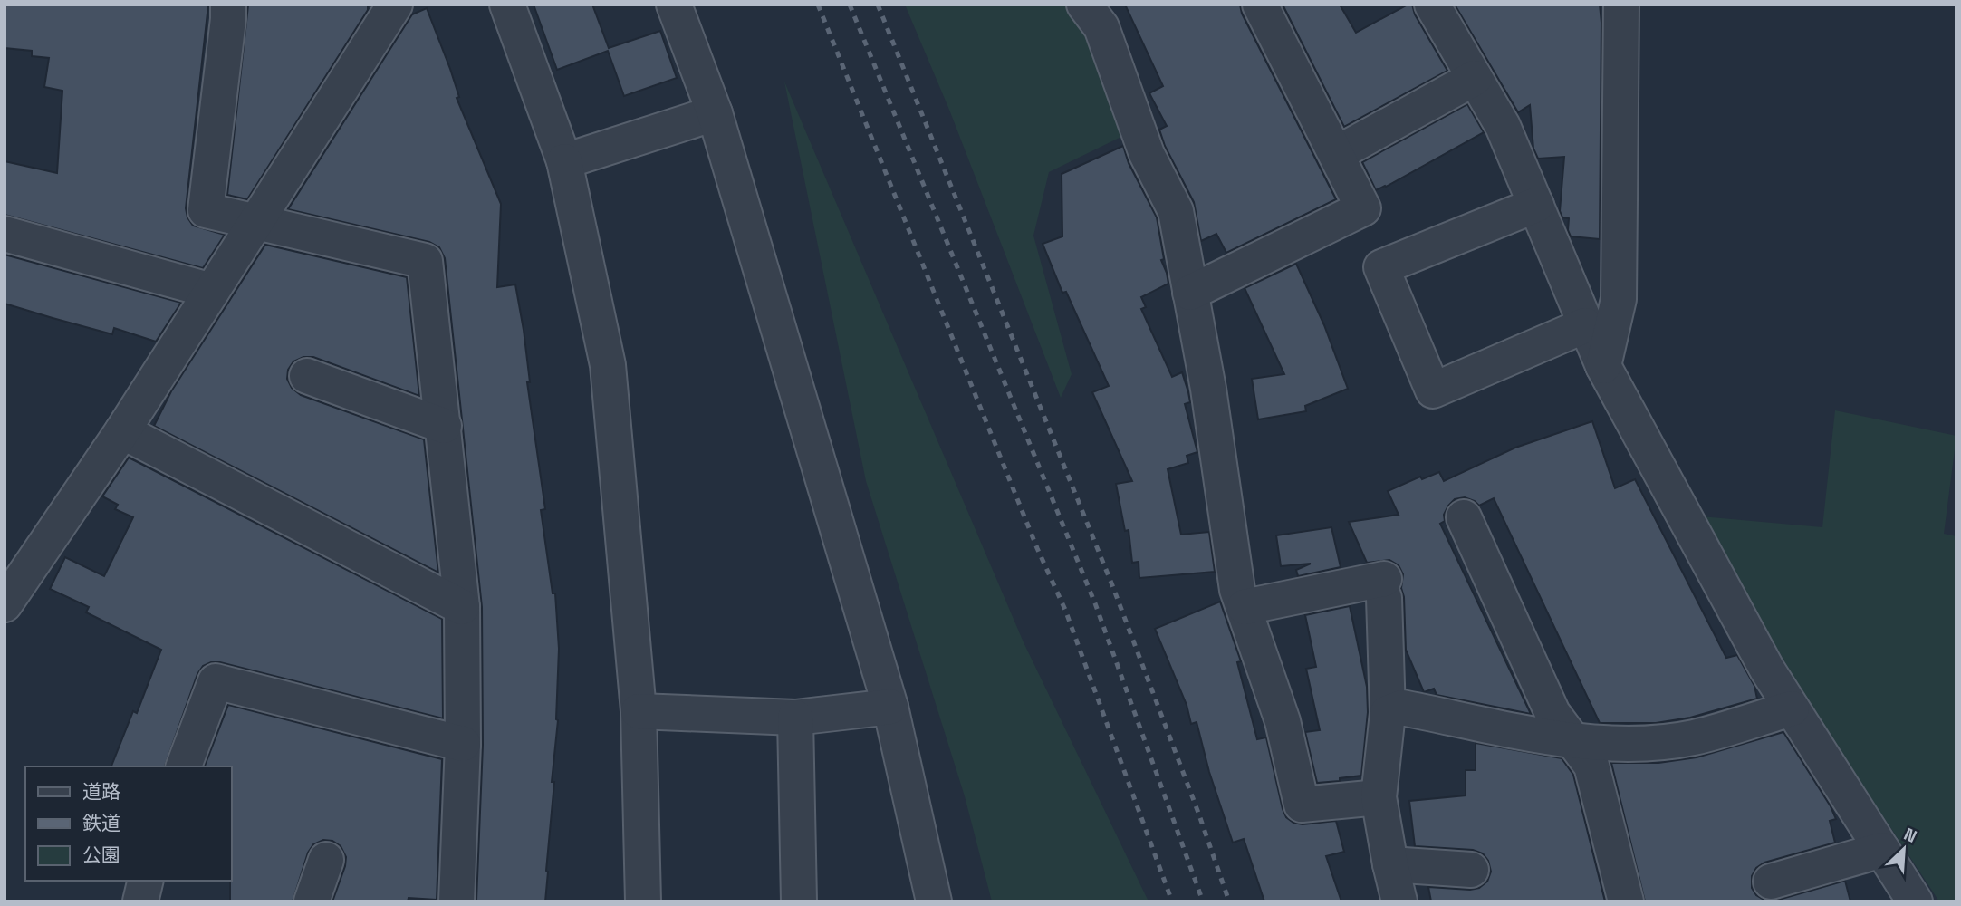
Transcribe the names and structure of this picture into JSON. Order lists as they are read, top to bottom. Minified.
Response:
{"legend":["道路","鉄道","公園"],"north":"top right"}
